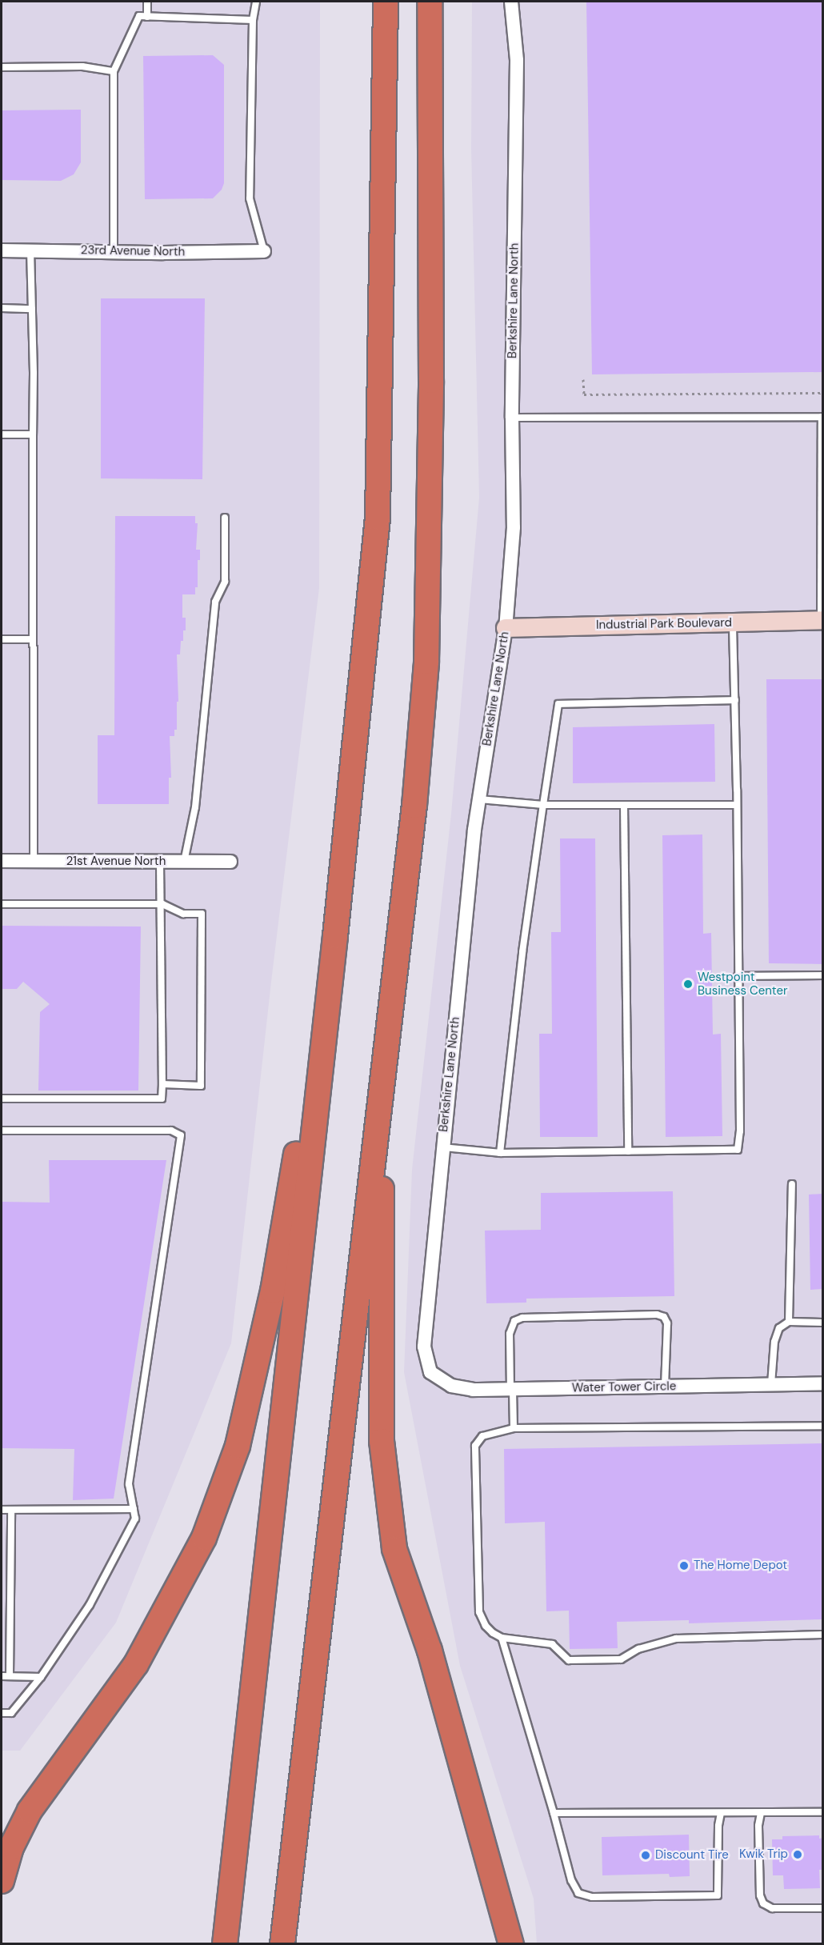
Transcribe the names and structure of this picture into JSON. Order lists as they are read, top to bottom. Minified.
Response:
{"streets":{"street":["23rd Avenue North","Berkshire Lane North","Industrial Park Boulevard","21st Avenue North","Water Tower Circle"]},"crossings":[["Berkshire Lane North","Industrial Park Boulevard"],["Berkshire Lane North","Water Tower Circle"]],"places":["Westpoint Business Center","The Home Depot","Kwik Trip","Discount Tire"]}
